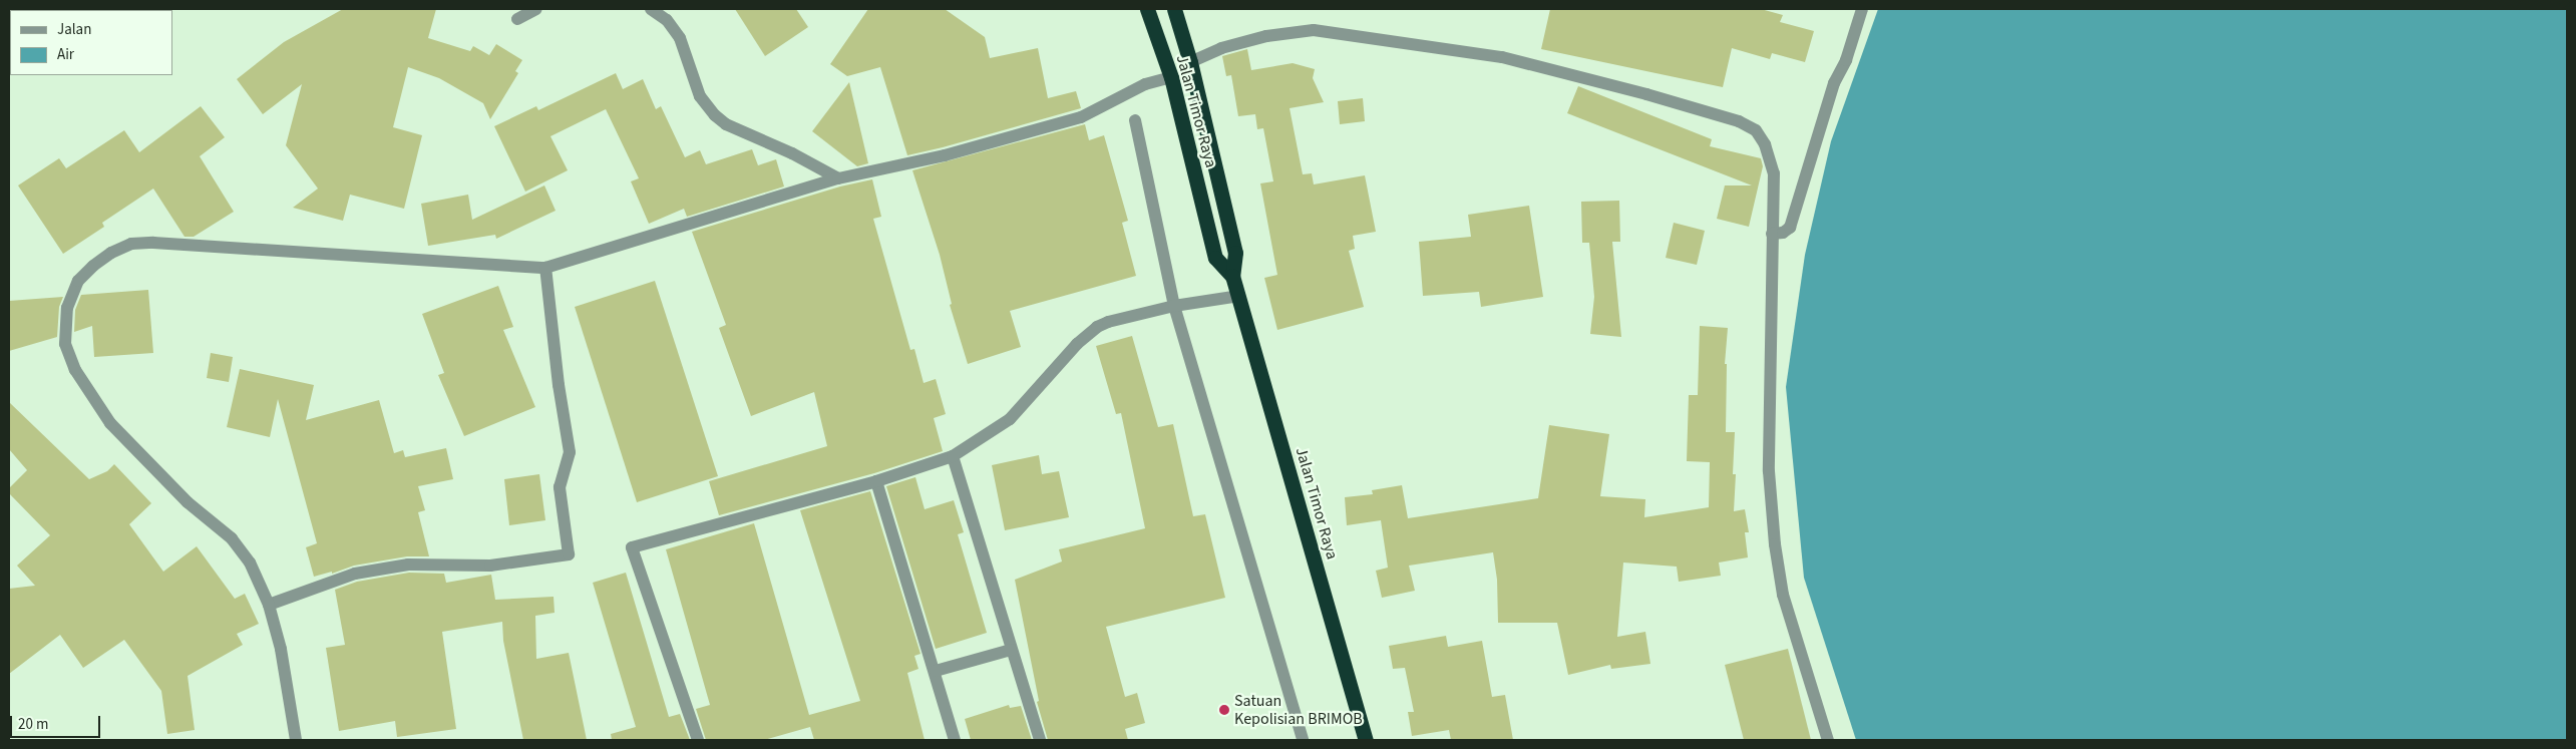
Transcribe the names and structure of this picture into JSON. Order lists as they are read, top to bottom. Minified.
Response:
{"streets":{"highway":["Jalan Timor Raya"]},"places":["Satuan Kepolisian BRIMOB"],"legend":["Jalan","Air"],"scale_bar":"20 m"}
